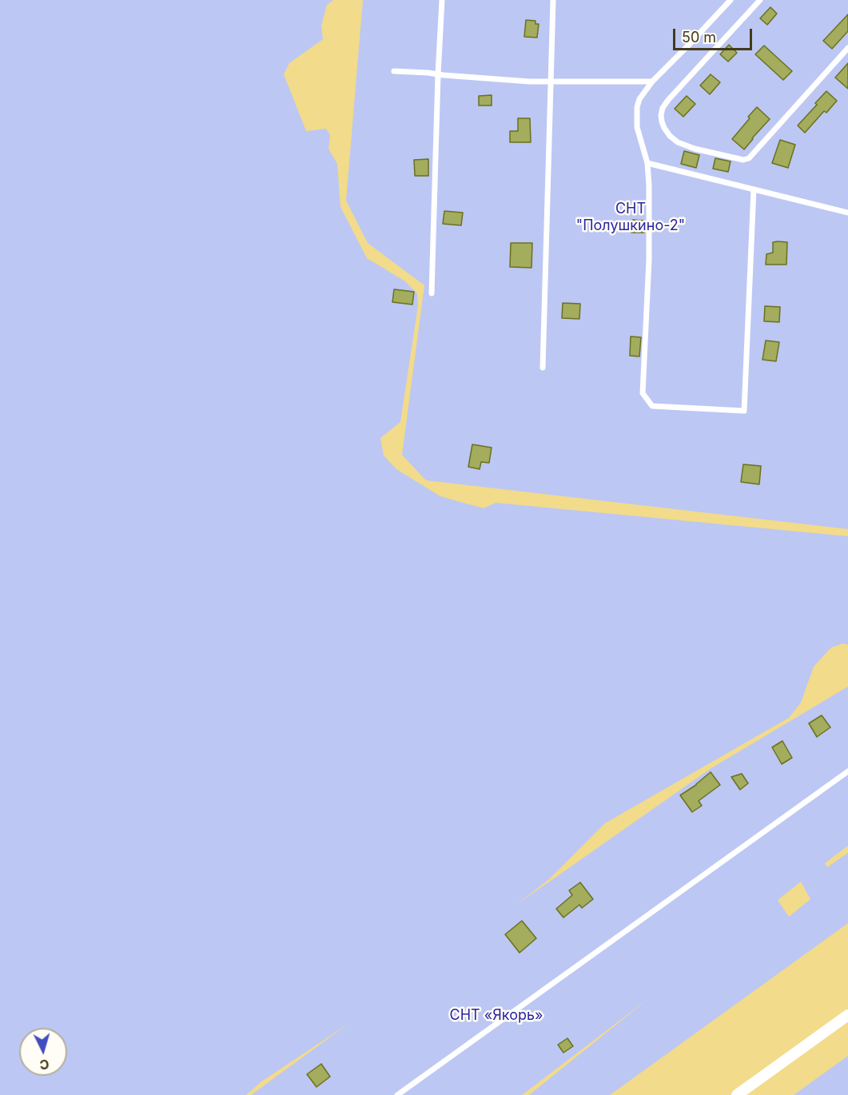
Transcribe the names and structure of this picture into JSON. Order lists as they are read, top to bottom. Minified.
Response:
{"parks":["СНТ \"Полушкино-2\"","СНТ «Якорь»"],"scale_bar":"50 m","north":"bottom"}
